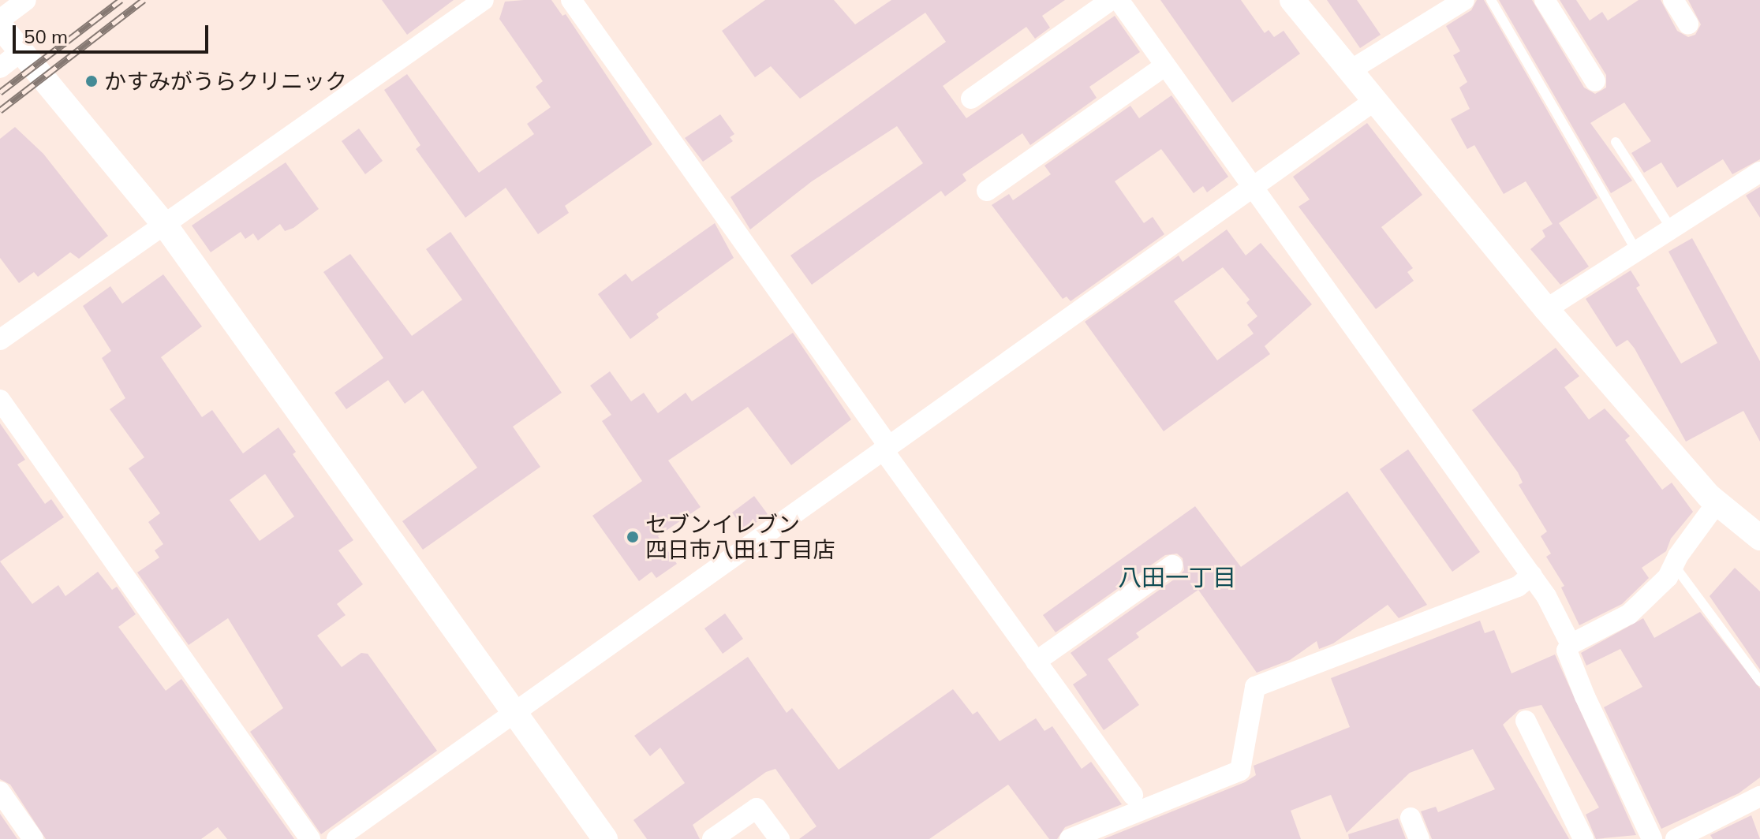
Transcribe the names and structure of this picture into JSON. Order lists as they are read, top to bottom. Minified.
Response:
{"districts":["八田一丁目"],"places":["かすみがうらクリニック","セブンイレブン 四日市八田1丁目店"],"scale_bar":"50 m"}
